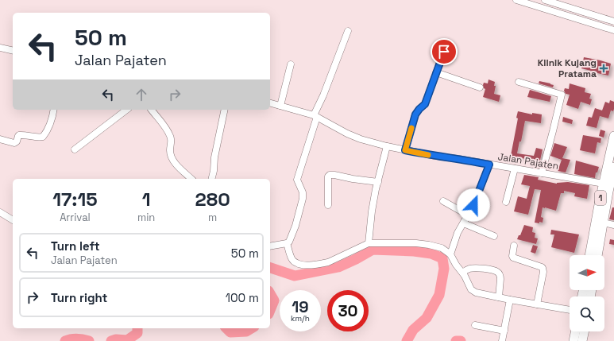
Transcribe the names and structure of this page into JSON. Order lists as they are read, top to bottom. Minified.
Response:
{"streets":{"highway":["1"],"street":["Jalan Pajaten"]},"crossings":[["Jalan Pajaten","1"]],"places":{"health":["Klinik Kujang Pratama"]},"north":"right","page":{"turn":["50 m","Jalan Pajaten"],"eta":["17:15","Arrival","1","min","280","m"],"list":[{"name":"Turn left","note":"Jalan Pajaten","value":"50 m"},{"name":"Turn right","value":"100 m"}],"speed":"19 km/h","limit":"30"}}
